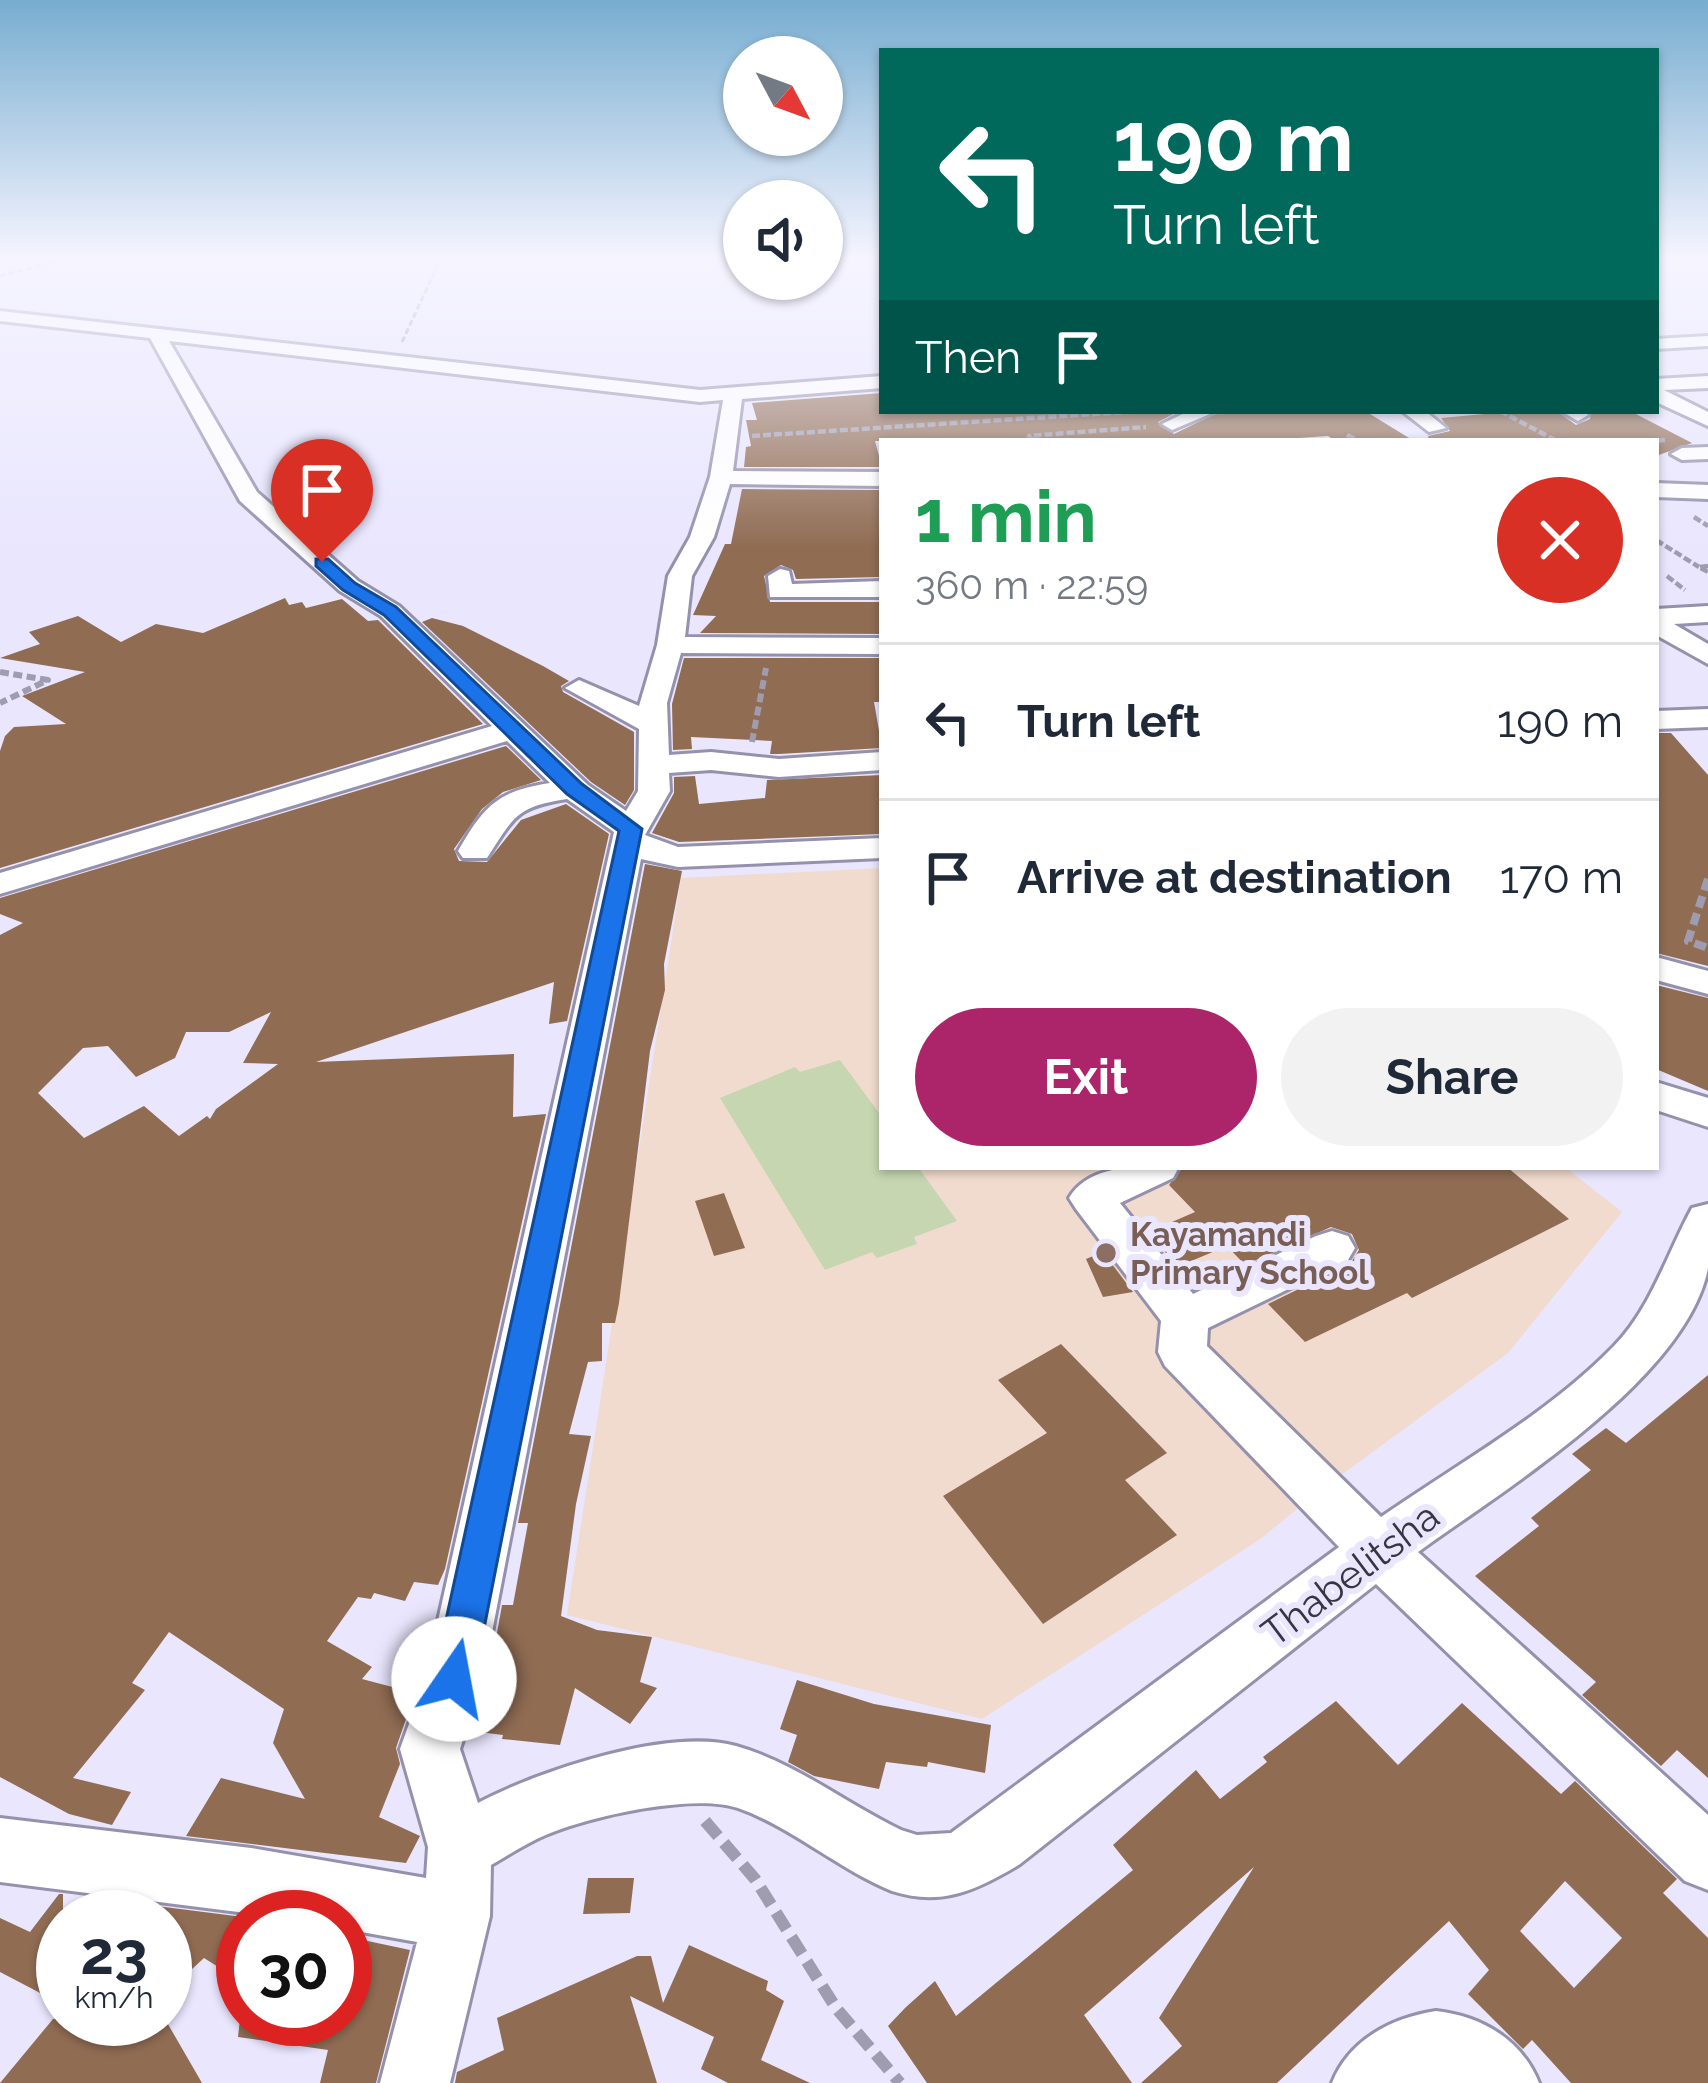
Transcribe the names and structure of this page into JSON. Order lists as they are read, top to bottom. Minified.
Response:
{"streets":{"street":["Thabelitsha"]},"places":["Kayamandi Primary School"],"north":"bottom right","page":{"turn":["190 m","Turn left"],"then":"Then","heading":["1 min","360 m · 22:59"],"list":[{"name":"Turn left","value":"190 m"},{"name":"Arrive at destination","value":"170 m"}],"buttons":["Exit","Share"],"speed":"23 km/h","limit":"30"}}
